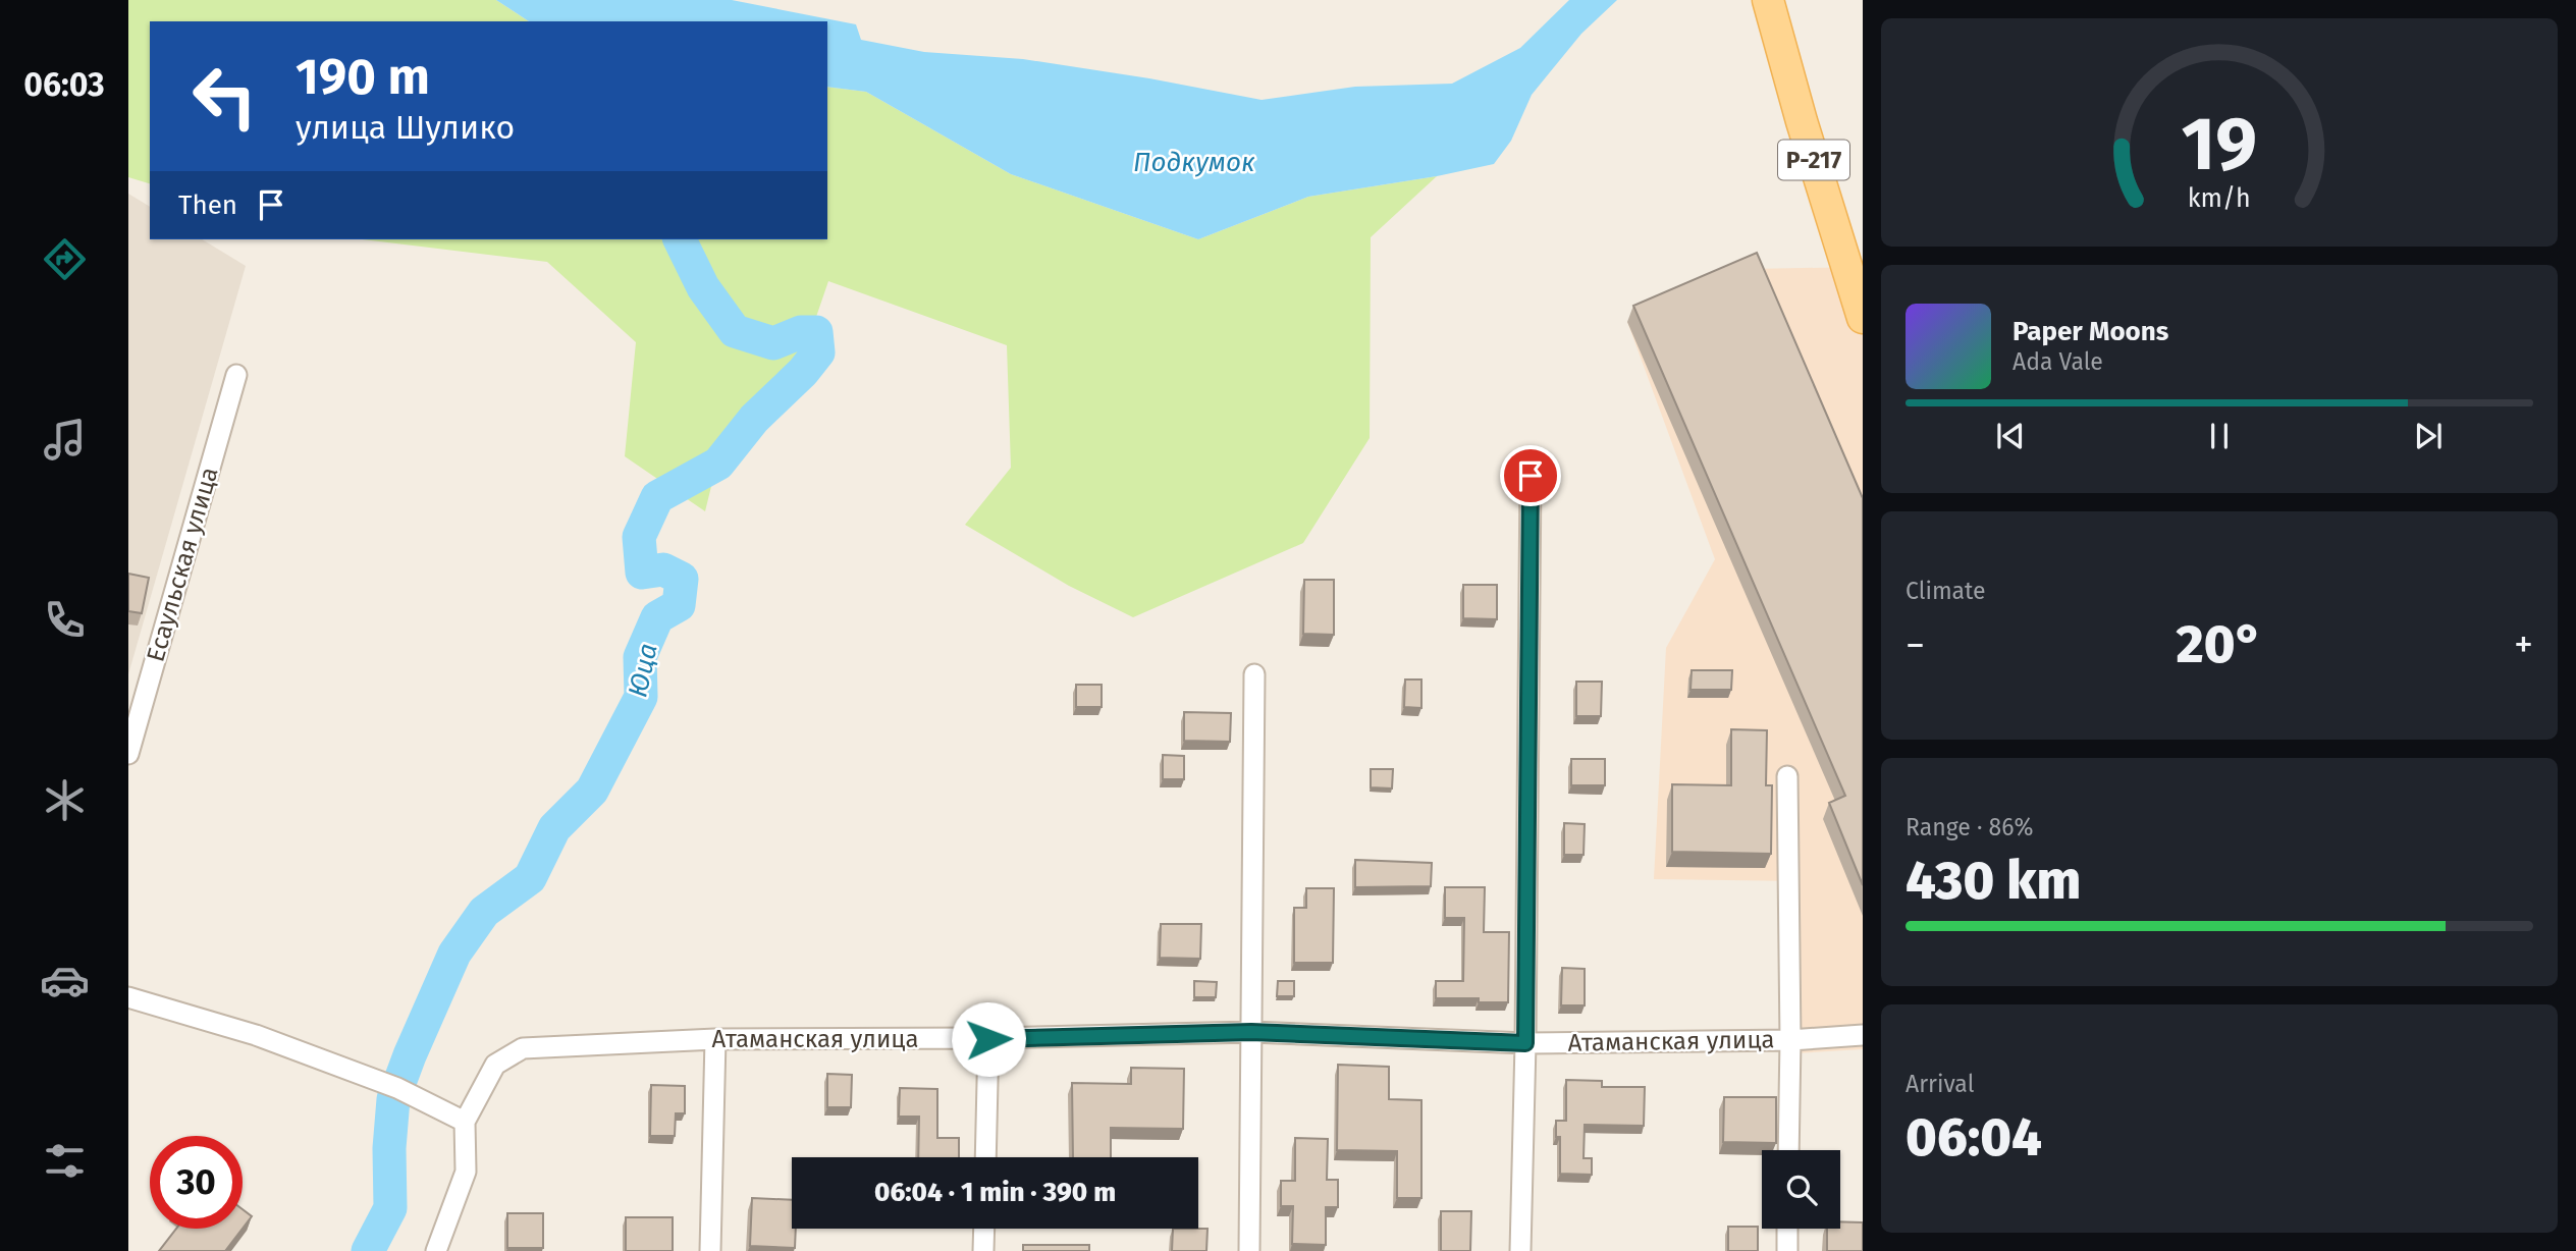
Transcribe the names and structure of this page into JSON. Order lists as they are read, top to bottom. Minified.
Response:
{"streets":{"main road":["Р-217"],"street":["Есаульская улица","Атаманская улица"]},"water":["Подкумок","Юца"],"page":{"tabs":"06:03","turn":["190 m","улица Шулико"],"then":"Then","song":["Paper Moons","Ada Vale"],"tile":["Climate",["Range · 86%","430 km"],["Arrival","06:04"]],"heat":["−","20°","+"],"limit":"30","trip":"06:04 · 1 min · 390 m","gauge":["19","km/h"]}}
